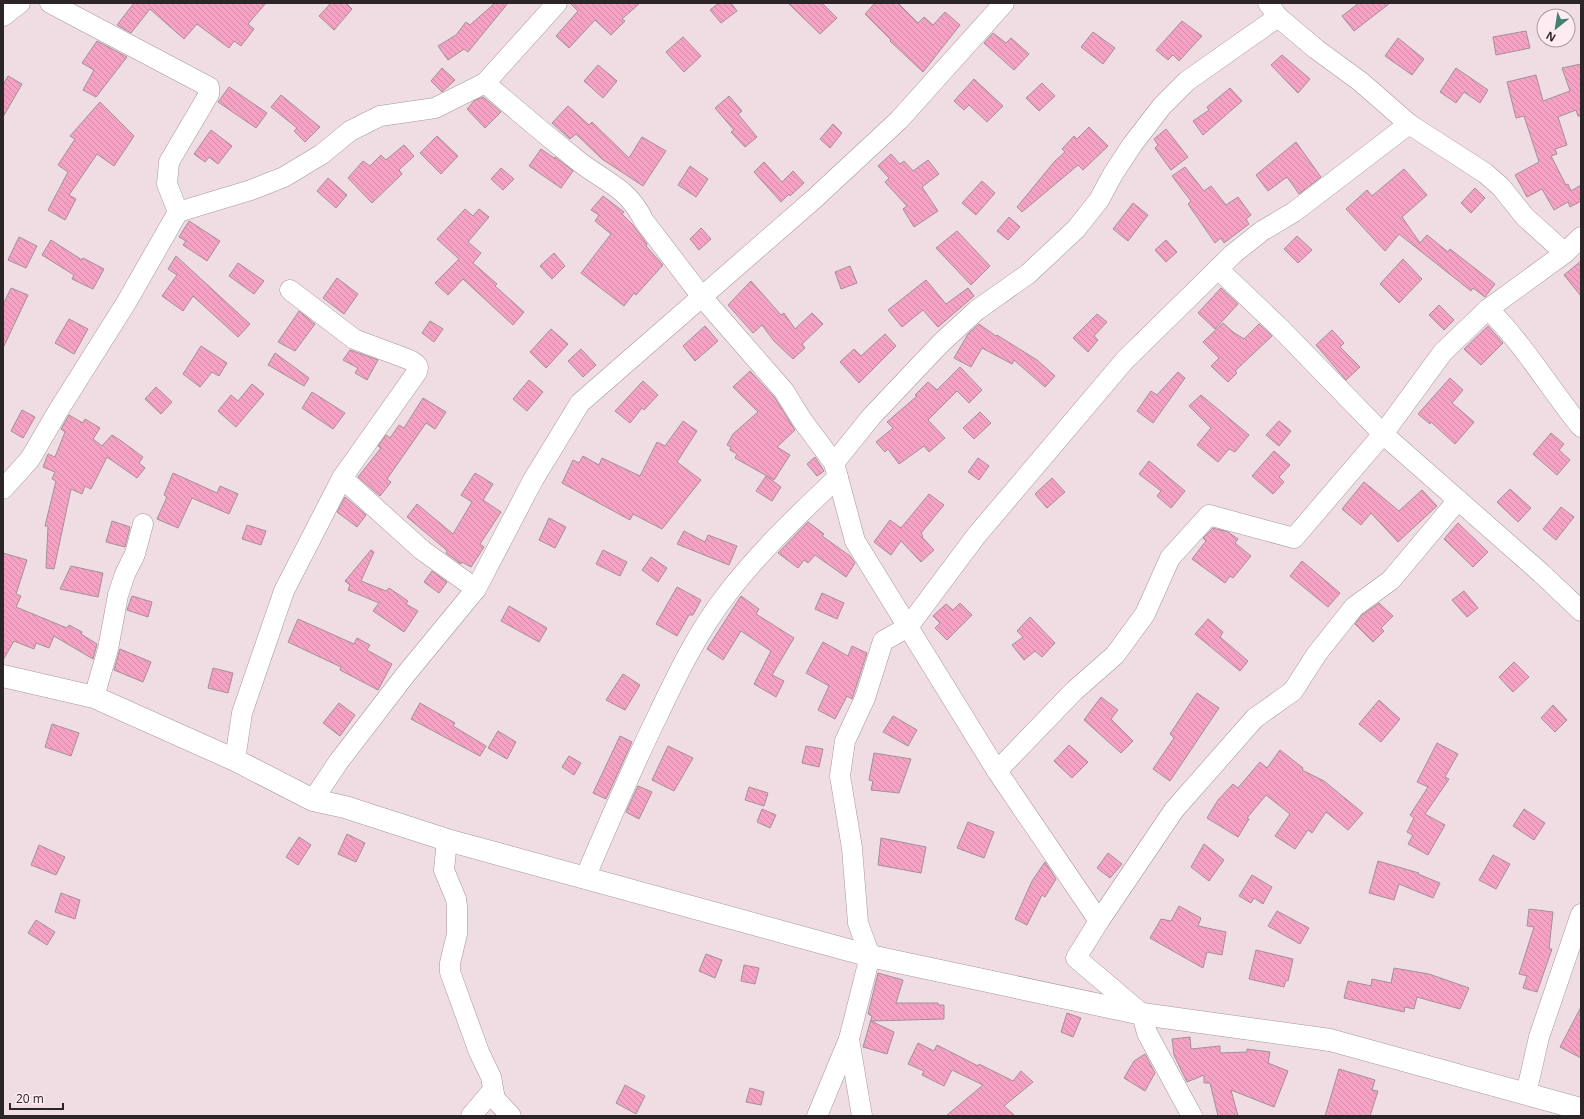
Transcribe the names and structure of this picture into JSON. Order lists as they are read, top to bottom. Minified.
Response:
{"scale_bar":"20 m","north":"bottom left"}
